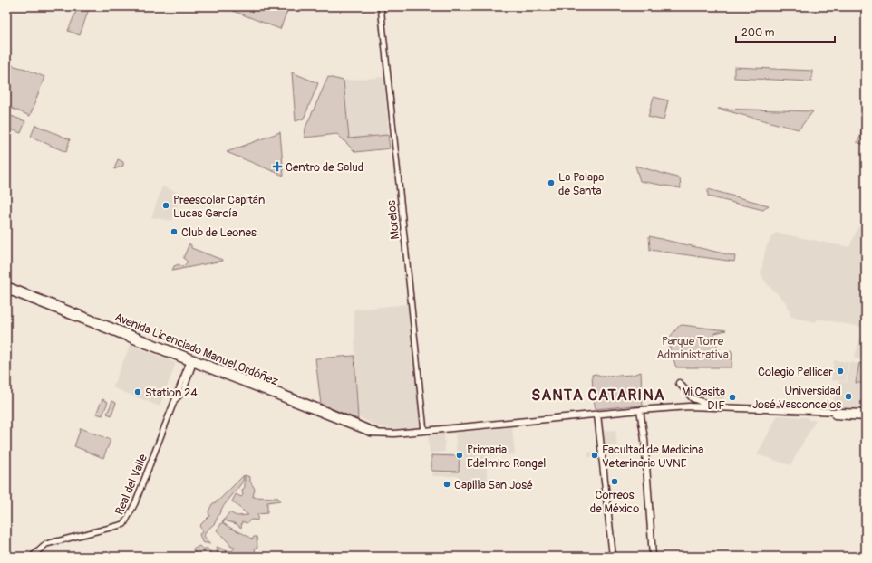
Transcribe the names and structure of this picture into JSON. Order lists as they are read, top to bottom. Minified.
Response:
{"streets":{"main road":["Avenida Licenciado Manuel Ordóñez"],"street":["Morelos","Real del Valle"]},"crossings":[["Morelos","Avenida Licenciado Manuel Ordóñez"],["Avenida Licenciado Manuel Ordóñez","Real del Valle"]],"districts":["SANTA CATARINA"],"parks":["Parque Torre Administrativa"],"places":{"health":["Centro de Salud"],"other":["La Palapa de Santa","Preescolar Capitán Lucas García","Club de Leones","Colegio Pellicer","Station 24","Universidad José Vasconcelos","Mi Casita DIF","Primaria Edelmiro Rangel","Facultad de Medicina Veterinaria UVNE","Correos de México","Capilla San José"]},"scale_bar":"200 m"}
